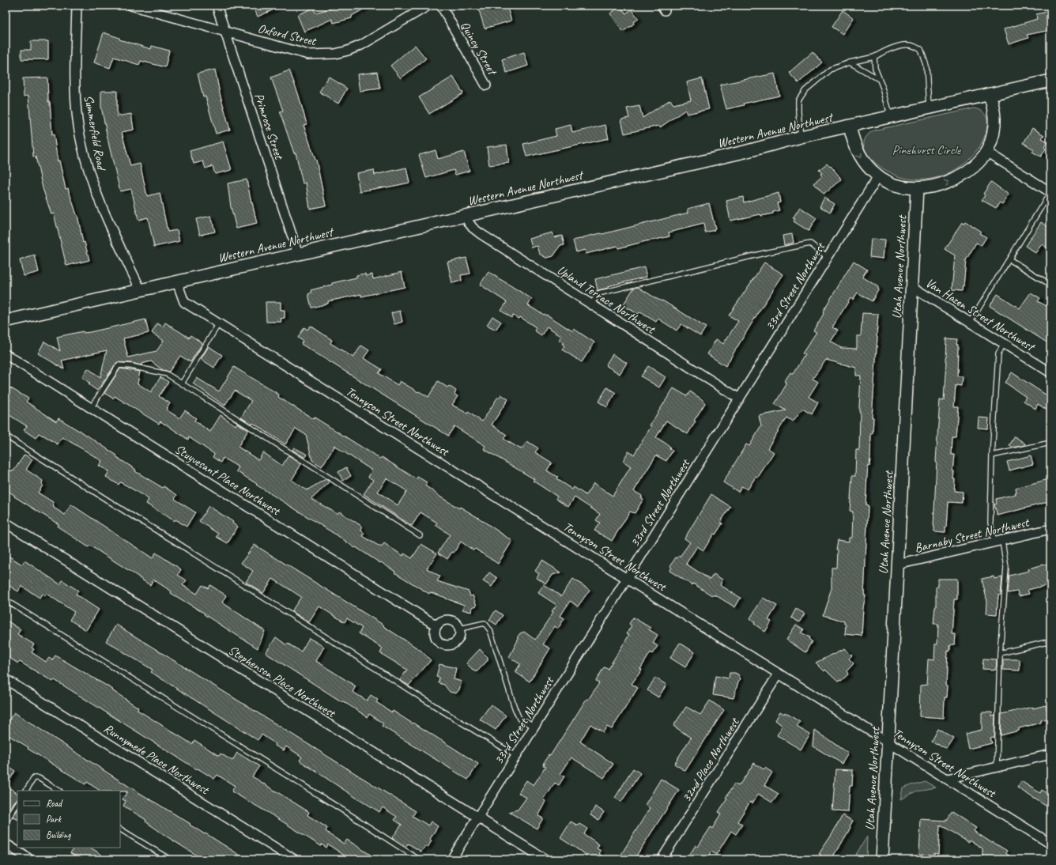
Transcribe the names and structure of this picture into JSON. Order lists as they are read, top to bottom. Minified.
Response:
{"streets":{"street":["Oxford Street","Quincy Street","Primrose Street","Western Avenue Northwest","Summerfield Road","Utah Avenue Northwest","33rd Street Northwest","Upland Terrace Northwest","Van Hazen Street Northwest","Tennyson Street Northwest","Stuyvesant Place Northwest","Barnaby Street Northwest","Stephenson Place Northwest","Runnymede Place Northwest","32nd Place Northwest"]},"crossings":[["Oxford Street","Primrose Street"],["Primrose Street","Western Avenue Northwest"],["Western Avenue Northwest","Summerfield Road"],["Western Avenue Northwest","Upland Terrace Northwest"],["Western Avenue Northwest","Tennyson Street Northwest"],["Utah Avenue Northwest","Van Hazen Street Northwest"],["Utah Avenue Northwest","Tennyson Street Northwest"],["Utah Avenue Northwest","Barnaby Street Northwest"],["33rd Street Northwest","Upland Terrace Northwest"],["33rd Street Northwest","Tennyson Street Northwest"],["33rd Street Northwest","Stephenson Place Northwest"],["Tennyson Street Northwest","32nd Place Northwest"]],"parks":["Pinehurst Circle"],"legend":["Road","Park","Building"]}
